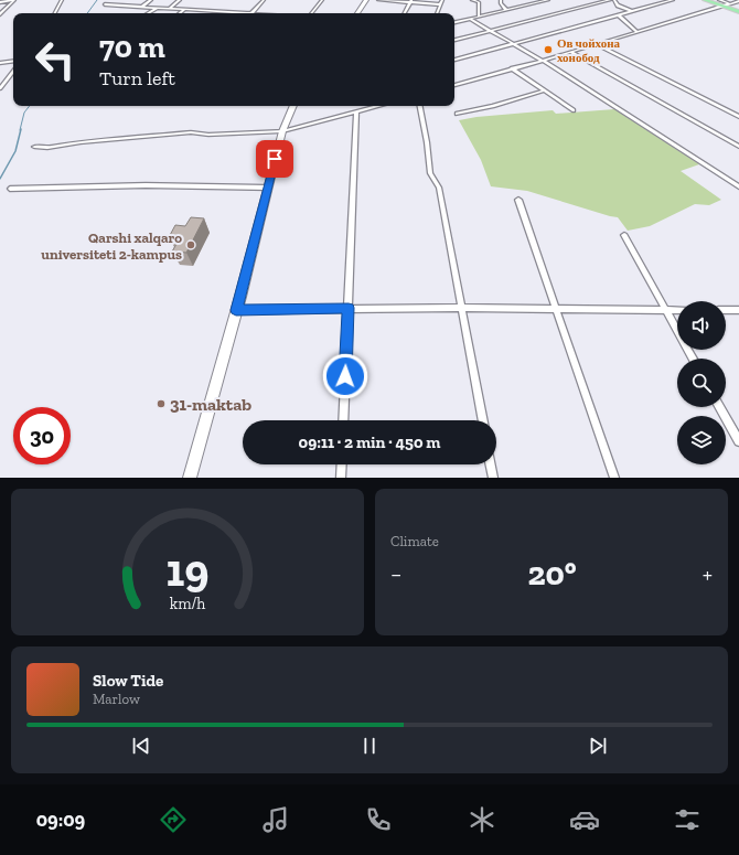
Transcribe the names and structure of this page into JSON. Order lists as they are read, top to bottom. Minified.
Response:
{"places":["Ов чойхона хонобод","Qarshi xalqaro universiteti 2-kampus","31-maktab"],"page":{"turn":["70 m","Turn left"],"limit":"30","trip":"09:11 · 2 min · 450 m","tile":"Climate","heat":["−","20°","+"],"song":["Slow Tide","Marlow"],"tabs":"09:09","gauge":["19","km/h"]}}
